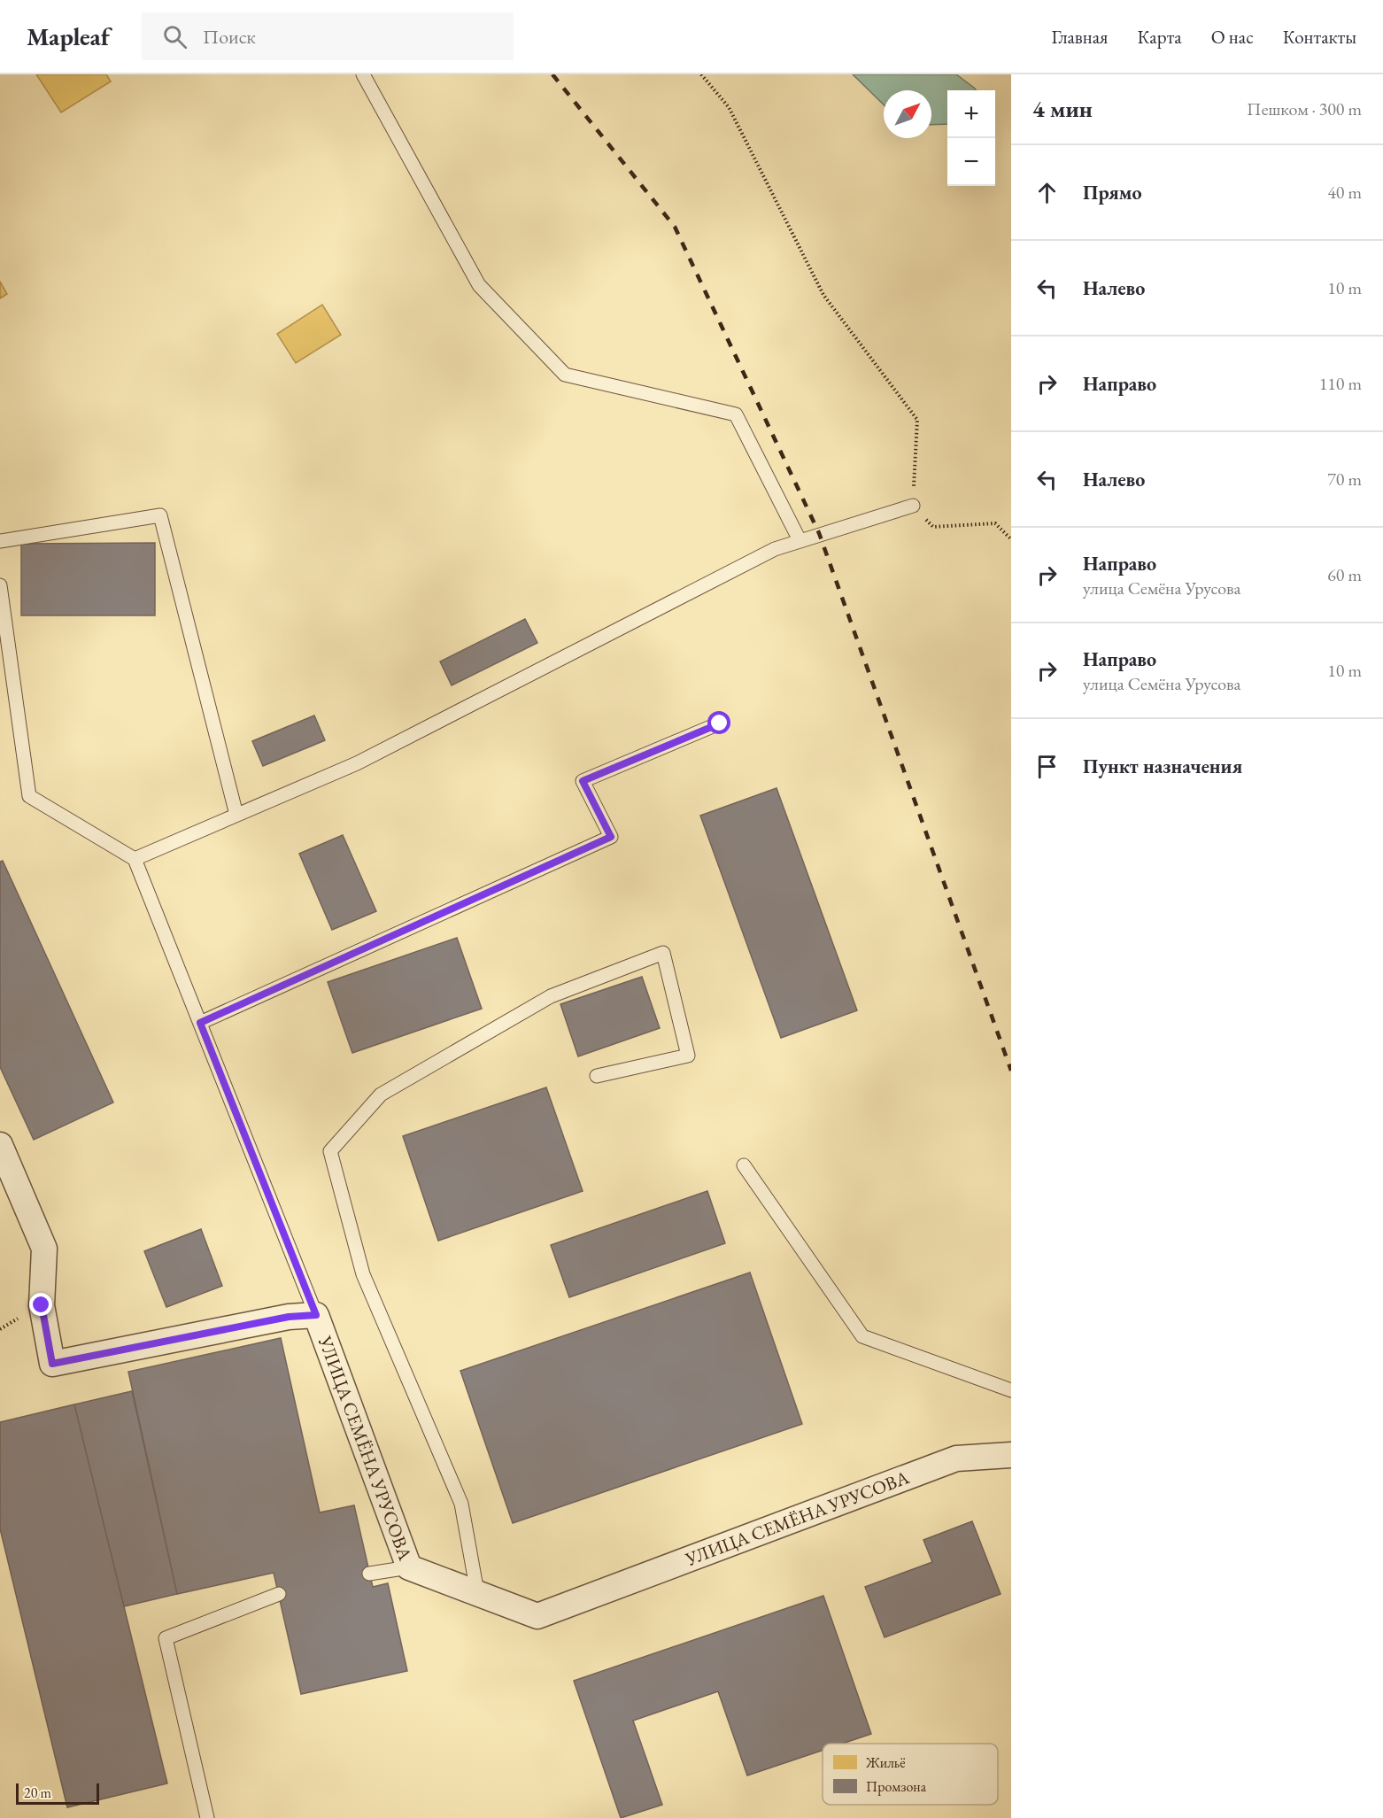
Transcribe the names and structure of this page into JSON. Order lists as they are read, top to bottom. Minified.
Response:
{"streets":{"street":["УЛИЦА СЕМЁНА УРУСОВА"]},"legend":["Жильё","Промзона"],"scale_bar":"20 m","north":"top right","page":{"header":"Mapleaf","search":"Поиск","nav":["Главная","Карта","О нас","Контакты"],"heading":["4 мин","Пешком · 300 m"],"map_buttons":["+","−"],"list":[["Прямо","40 m"],["Налево","10 m"],["Направо","110 m"],["Налево","70 m"],["Направо","улица Семёна Урусова","60 m"],["Направо","улица Семёна Урусова","10 m"],"Пункт назначения"],"scale":"20 m"}}
